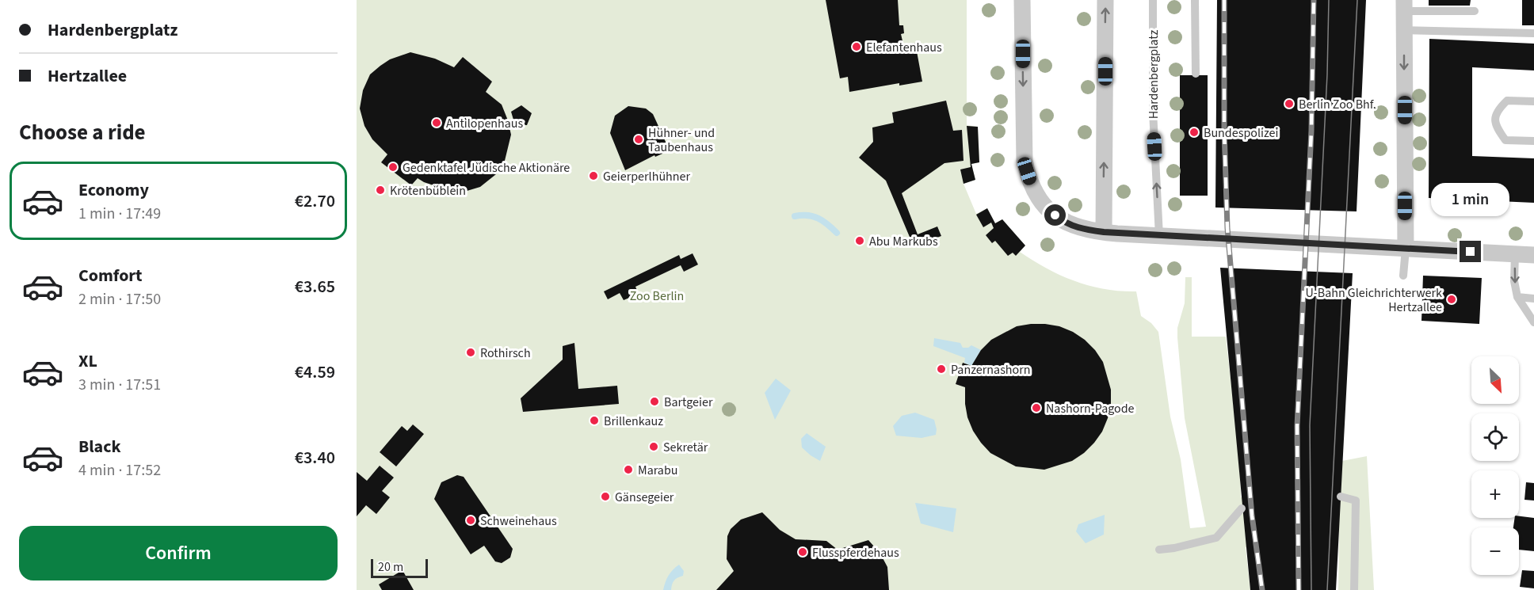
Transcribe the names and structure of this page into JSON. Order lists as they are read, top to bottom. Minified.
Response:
{"streets":{"lane":["Hardenbergplatz"]},"parks":["Zoo Berlin"],"places":["Elefantenhaus","Berlin Zoo Bhf.","Antilopenhaus","Bundespolizei","Hühner- und Taubenhaus","Gedenktafel Jüdische Aktionäre","Geierperlhühner","Krötenbüblein","Abu Markubs","U-Bahn Gleichrichterwerk Hertzallee","Rothirsch","Panzernashorn","Bartgeier","Nashorn-Pagode","Brillenkauz","Sekretär","Marabu","Gänsegeier","Schweinehaus","Flusspferdehaus"],"scale_bar":"20 m","north":"bottom right","page":{"banner":["Hardenbergplatz","Hertzallee"],"heading":"Choose a ride","list":[{"name":"Economy","note":"1 min · 17:49","value":"€2.70"},{"name":"Comfort","note":"2 min · 17:50","value":"€3.65"},{"name":"XL","note":"3 min · 17:51","value":"€4.59"},{"name":"Black","note":"4 min · 17:52","value":"€3.40"}],"bubble":"1 min","map_buttons":["+","−"],"buttons":"Confirm","scale":"20 m"}}
